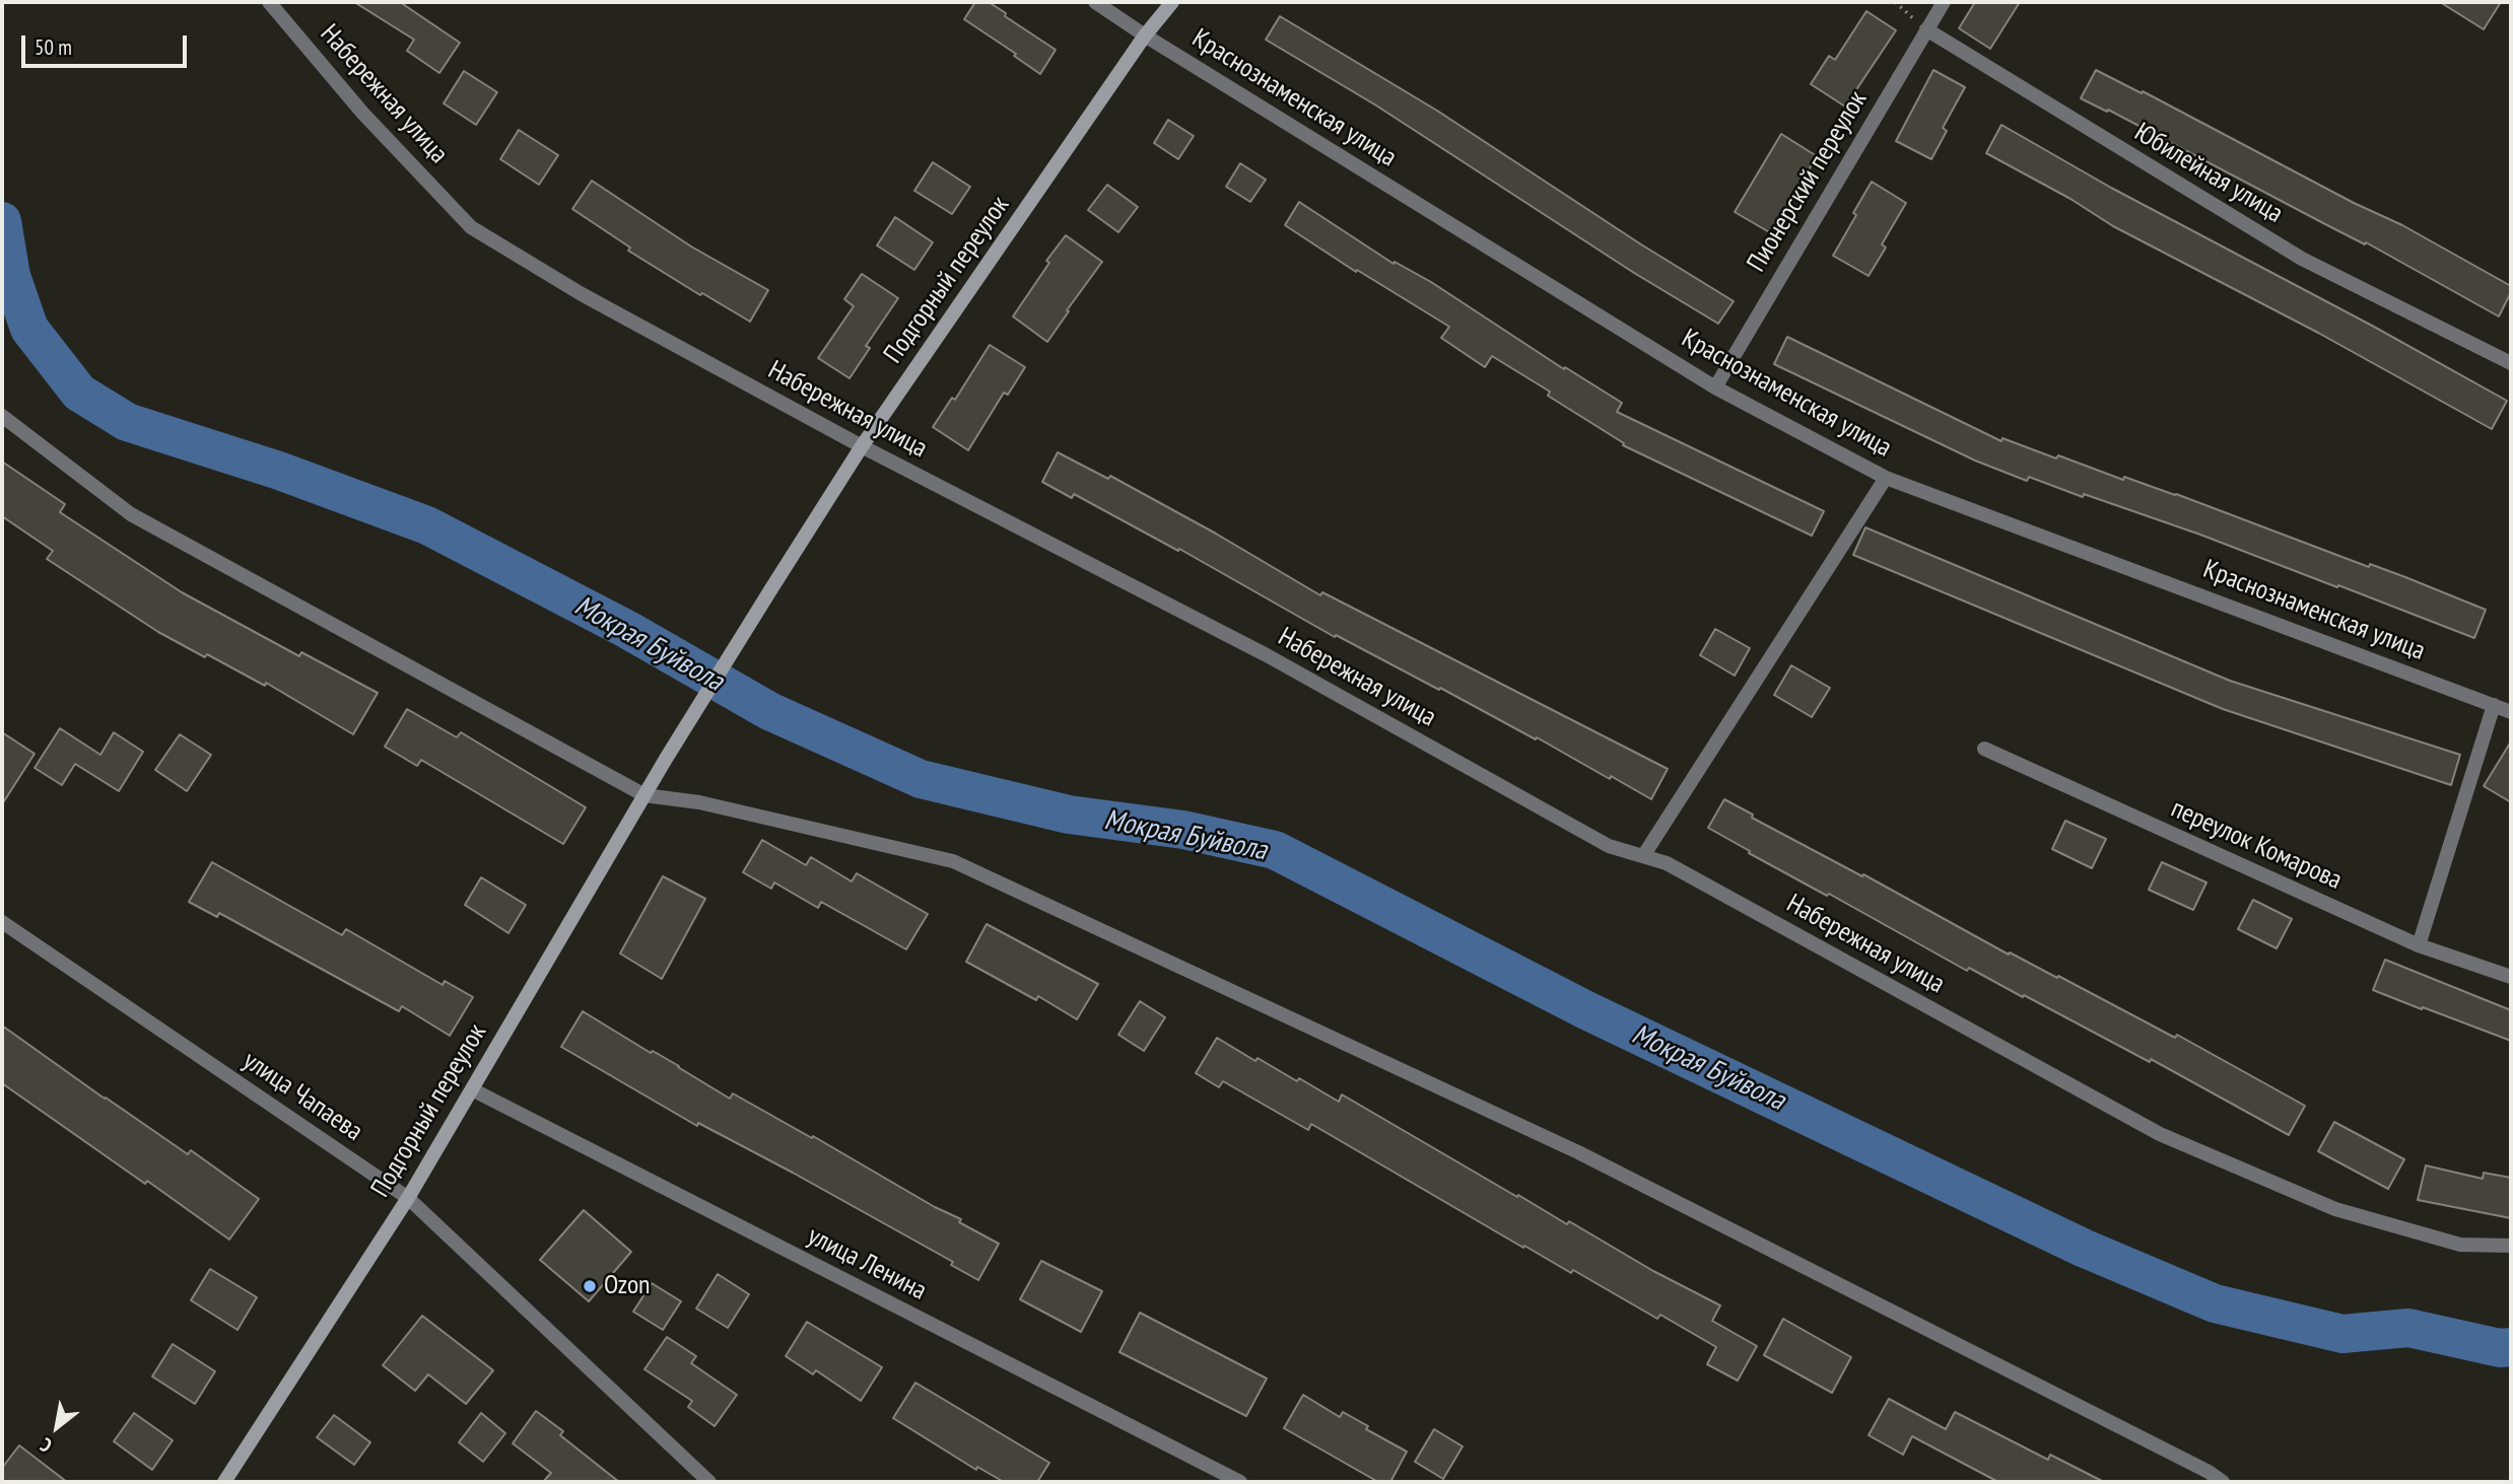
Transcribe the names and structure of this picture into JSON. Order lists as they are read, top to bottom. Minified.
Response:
{"streets":{"main road":["Подгорный переулок"],"street":["Набережная улица","Краснознаменская улица","Юбилейная улица","Пионерский переулок","переулок Комарова","улица Чапаева","улица Ленина"]},"crossings":[["Набережная улица","Подгорный переулок"],["Краснознаменская улица","Пионерский переулок"],["Краснознаменская улица","Подгорный переулок"],["Юбилейная улица","Пионерский переулок"],["Подгорный переулок","улица Чапаева"],["Подгорный переулок","улица Ленина"]],"water":["Мокрая Буйвола"],"places":["Ozon"],"scale_bar":"50 m","north":"bottom left"}
